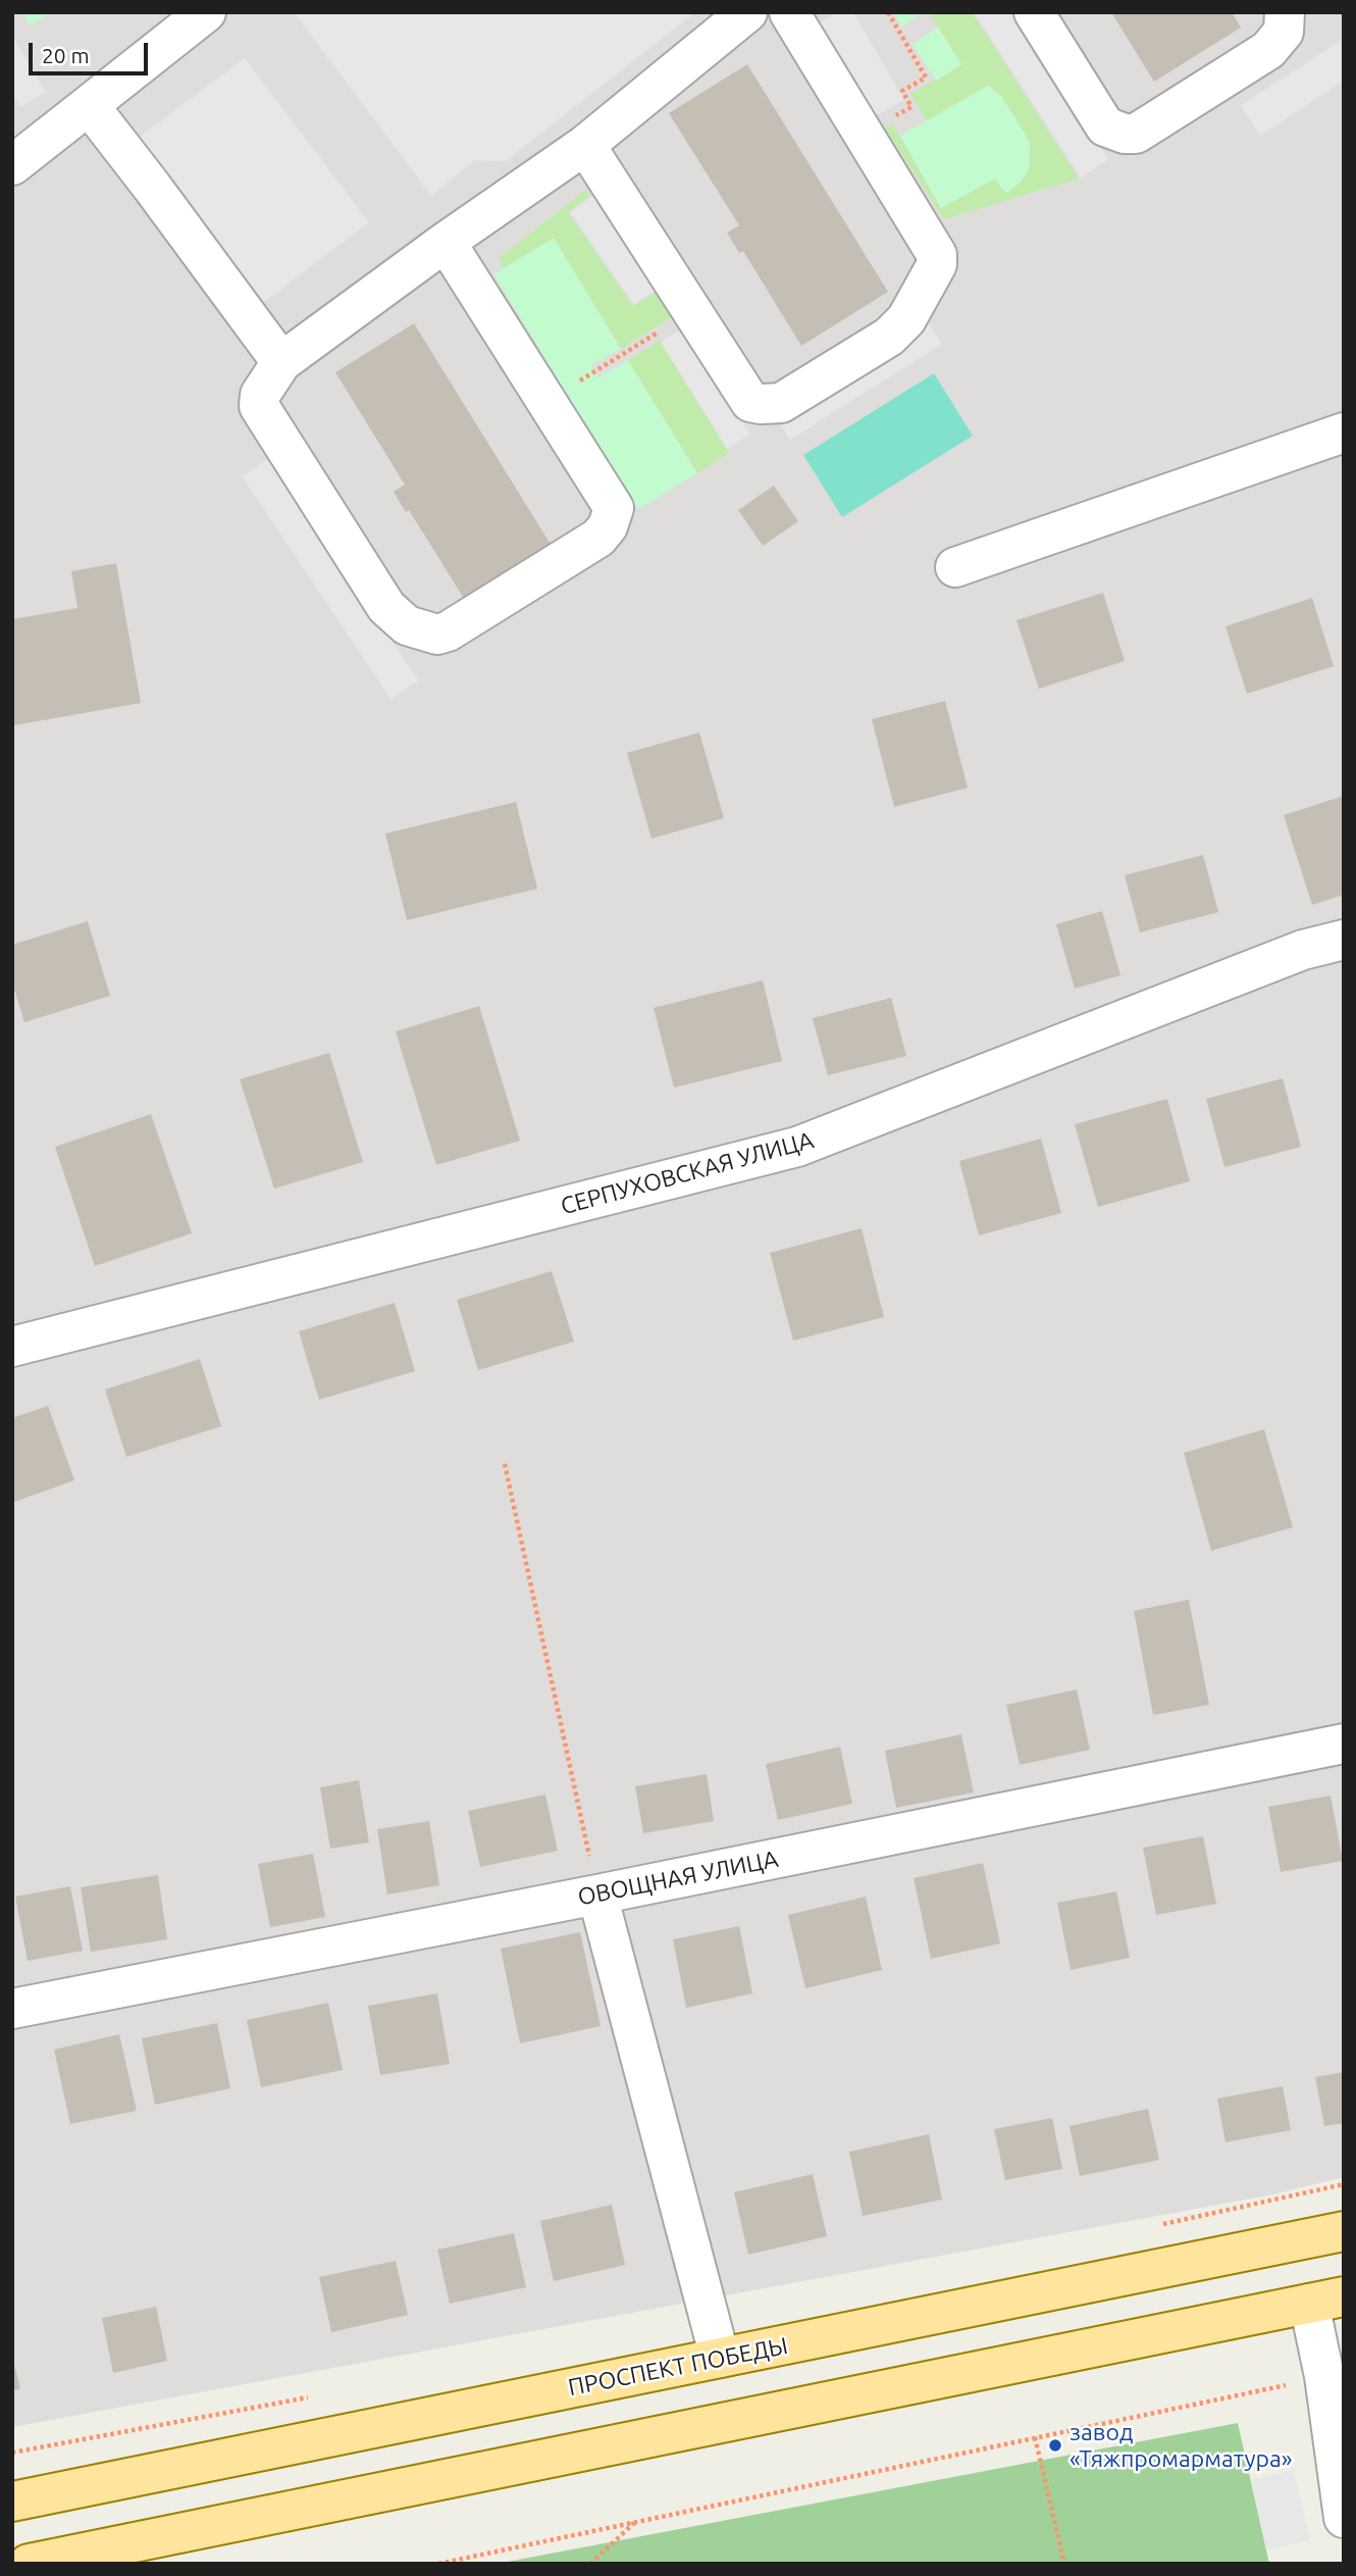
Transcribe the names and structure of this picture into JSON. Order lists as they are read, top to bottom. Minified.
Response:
{"streets":{"main road":["ПРОСПЕКТ ПОБЕДЫ"],"street":["СЕРПУХОВСКАЯ УЛИЦА","ОВОЩНАЯ УЛИЦА"]},"places":["завод «Тяжпромарматура»"],"scale_bar":"20 m"}
